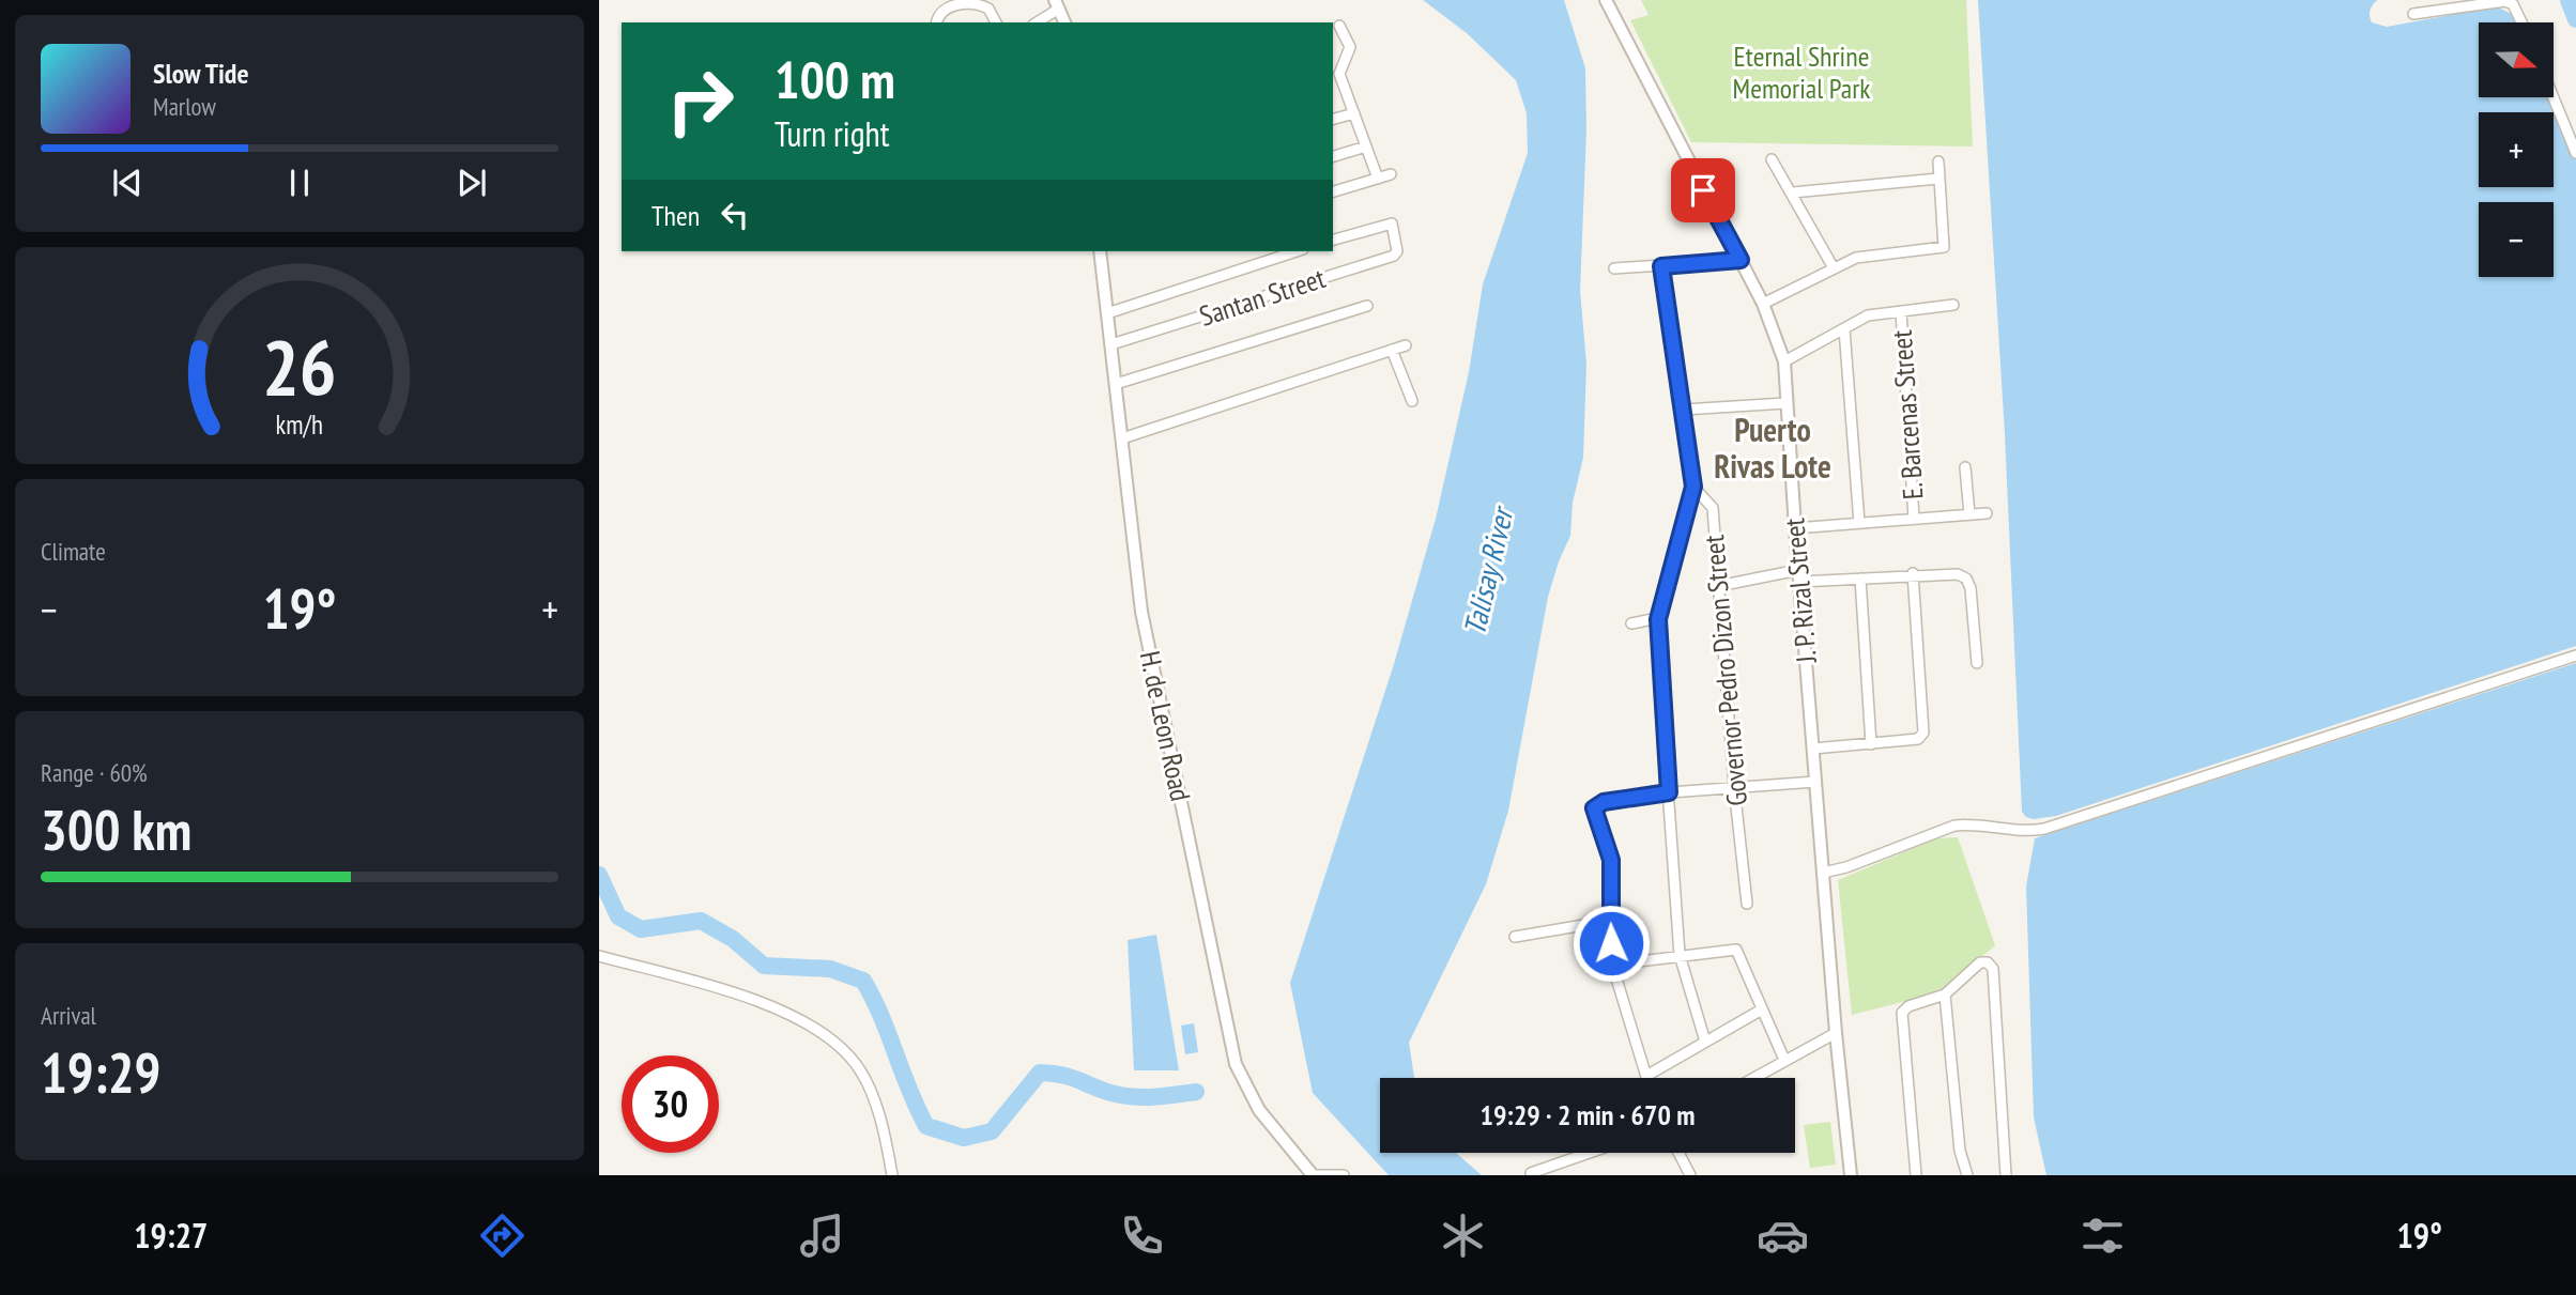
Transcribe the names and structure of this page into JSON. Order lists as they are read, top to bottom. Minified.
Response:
{"streets":{"street":["Santan Street","E. Barcenas Street","J. P. Rizal Street","Governor Pedro Dizon Street","H. de Leon Road"]},"crossings":[["Santan Street","H. de Leon Road"]],"districts":["Puerto Rivas Lote"],"water":["Talisay River"],"parks":["Eternal Shrine Memorial Park"],"north":"right","page":{"map_buttons":["+","−"],"turn":["100 m","Turn right"],"song":["Slow Tide","Marlow"],"then":"Then","tile":["Climate",["Range · 60%","300 km"],["Arrival","19:29"]],"heat":["−","19°","+"],"limit":"30","trip":"19:29 · 2 min · 670 m","tabs":["19:27","19°"],"gauge":["26","km/h"]}}
